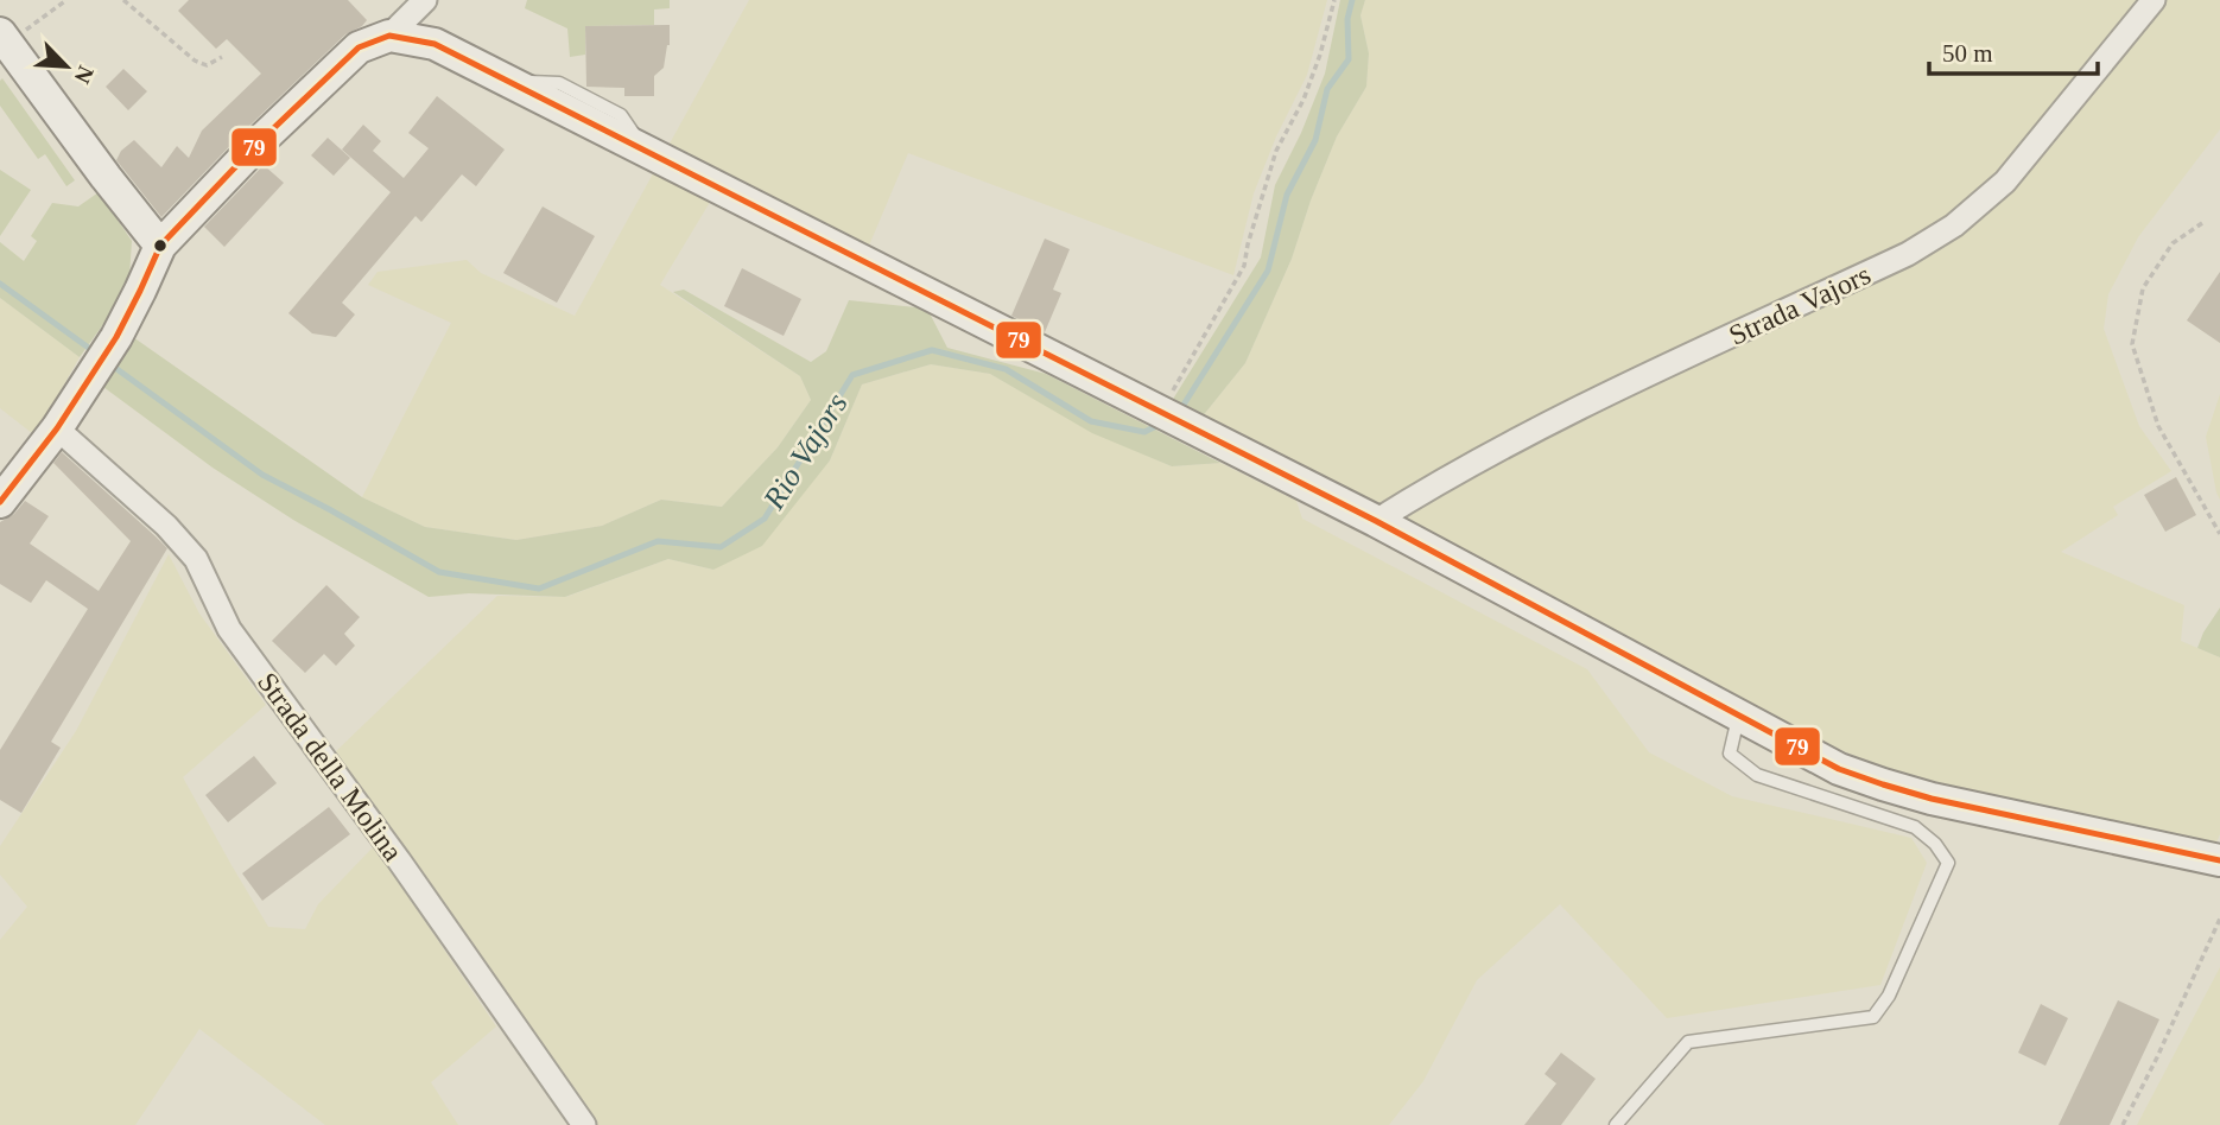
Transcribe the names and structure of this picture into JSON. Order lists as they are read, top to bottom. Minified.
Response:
{"streets":{"street":["Strada Vajors","Strada della Molina"]},"water":["Rio Vajors"],"lines":["transit line 79"],"scale_bar":"50 m","north":"bottom right"}
